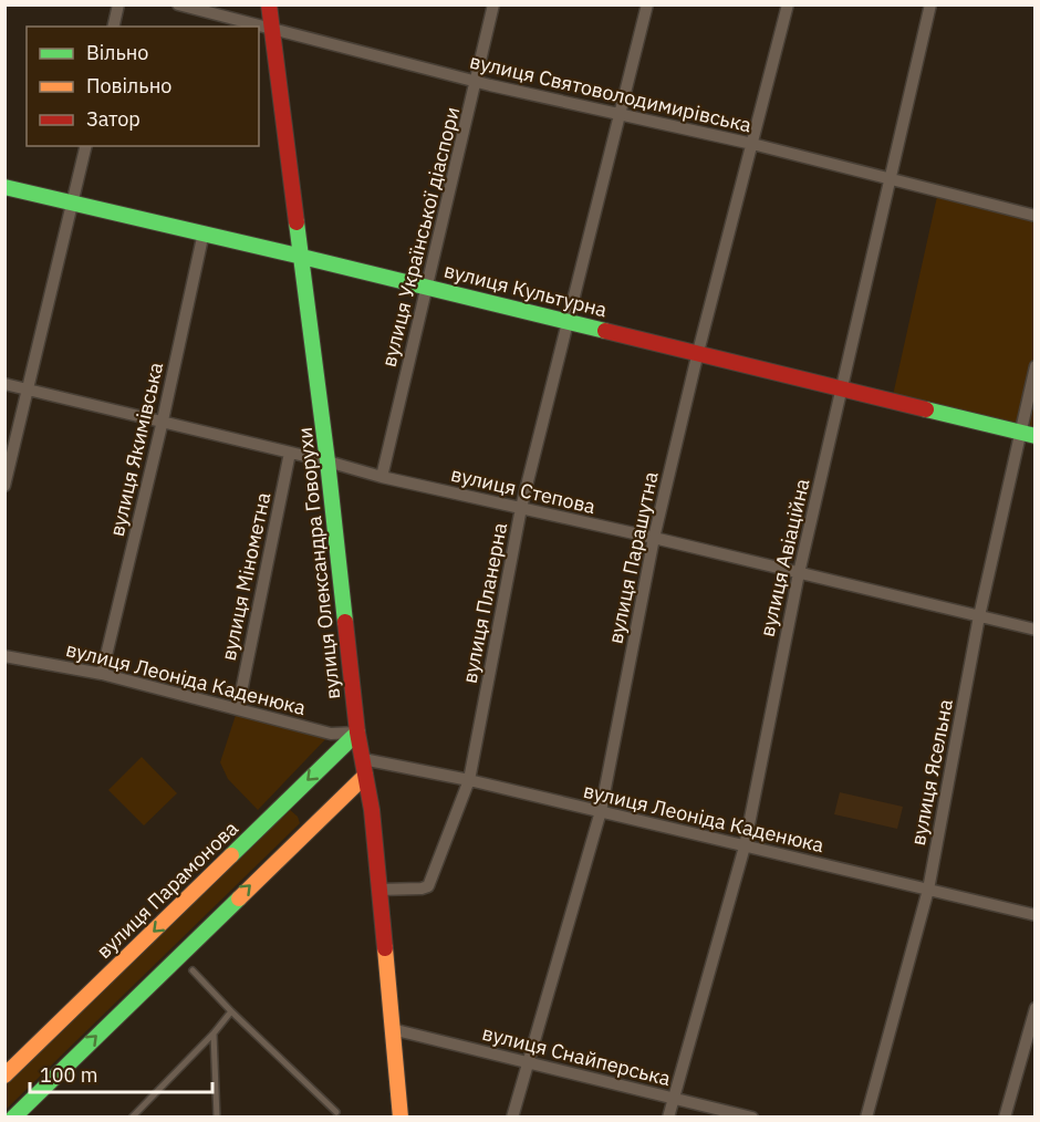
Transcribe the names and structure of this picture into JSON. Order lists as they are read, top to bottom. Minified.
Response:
{"streets":{"street":["вулиця Святоволодимирівська","вулиця Української діаспори","вулиця Культурна","вулиця Якимівська","вулиця Степова","вулиця Парашутна","вулиця Авіаційна","вулиця Олександра Говорухи","вулиця Мінометна","вулиця Планерна","вулиця Леоніда Каденюка","вулиця Ясельна","вулиця Парамонова","вулиця Снайперська"]},"crossings":[["вулиця Святоволодимирівська","вулиця Української діаспори"],["вулиця Святоволодимирівська","вулиця Парашутна"],["вулиця Святоволодимирівська","вулиця Авіаційна"],["вулиця Святоволодимирівська","вулиця Олександра Говорухи"],["вулиця Святоволодимирівська","вулиця Планерна"],["вулиця Української діаспори","вулиця Культурна"],["вулиця Української діаспори","вулиця Степова"],["вулиця Культурна","вулиця Якимівська"],["вулиця Культурна","вулиця Парашутна"],["вулиця Культурна","вулиця Авіаційна"],["вулиця Культурна","вулиця Олександра Говорухи"],["вулиця Культурна","вулиця Планерна"],["вулиця Культурна","вулиця Ясельна"],["вулиця Якимівська","вулиця Степова"],["вулиця Якимівська","вулиця Леоніда Каденюка"],["вулиця Степова","вулиця Парашутна"],["вулиця Степова","вулиця Авіаційна"],["вулиця Степова","вулиця Олександра Говорухи"],["вулиця Степова","вулиця Мінометна"],["вулиця Степова","вулиця Планерна"],["вулиця Степова","вулиця Ясельна"],["вулиця Парашутна","вулиця Леоніда Каденюка"],["вулиця Парашутна","вулиця Снайперська"],["вулиця Авіаційна","вулиця Леоніда Каденюка"],["вулиця Авіаційна","вулиця Снайперська"],["вулиця Олександра Говорухи","вулиця Планерна"],["вулиця Олександра Говорухи","вулиця Леоніда Каденюка"],["вулиця Олександра Говорухи","вулиця Парамонова"],["вулиця Олександра Говорухи","вулиця Снайперська"],["вулиця Мінометна","вулиця Леоніда Каденюка"],["вулиця Планерна","вулиця Леоніда Каденюка"],["вулиця Леоніда Каденюка","вулиця Ясельна"],["вулиця Леоніда Каденюка","вулиця Парамонова"]],"legend":["Вільно","Повільно","Затор"],"scale_bar":"100 m"}
